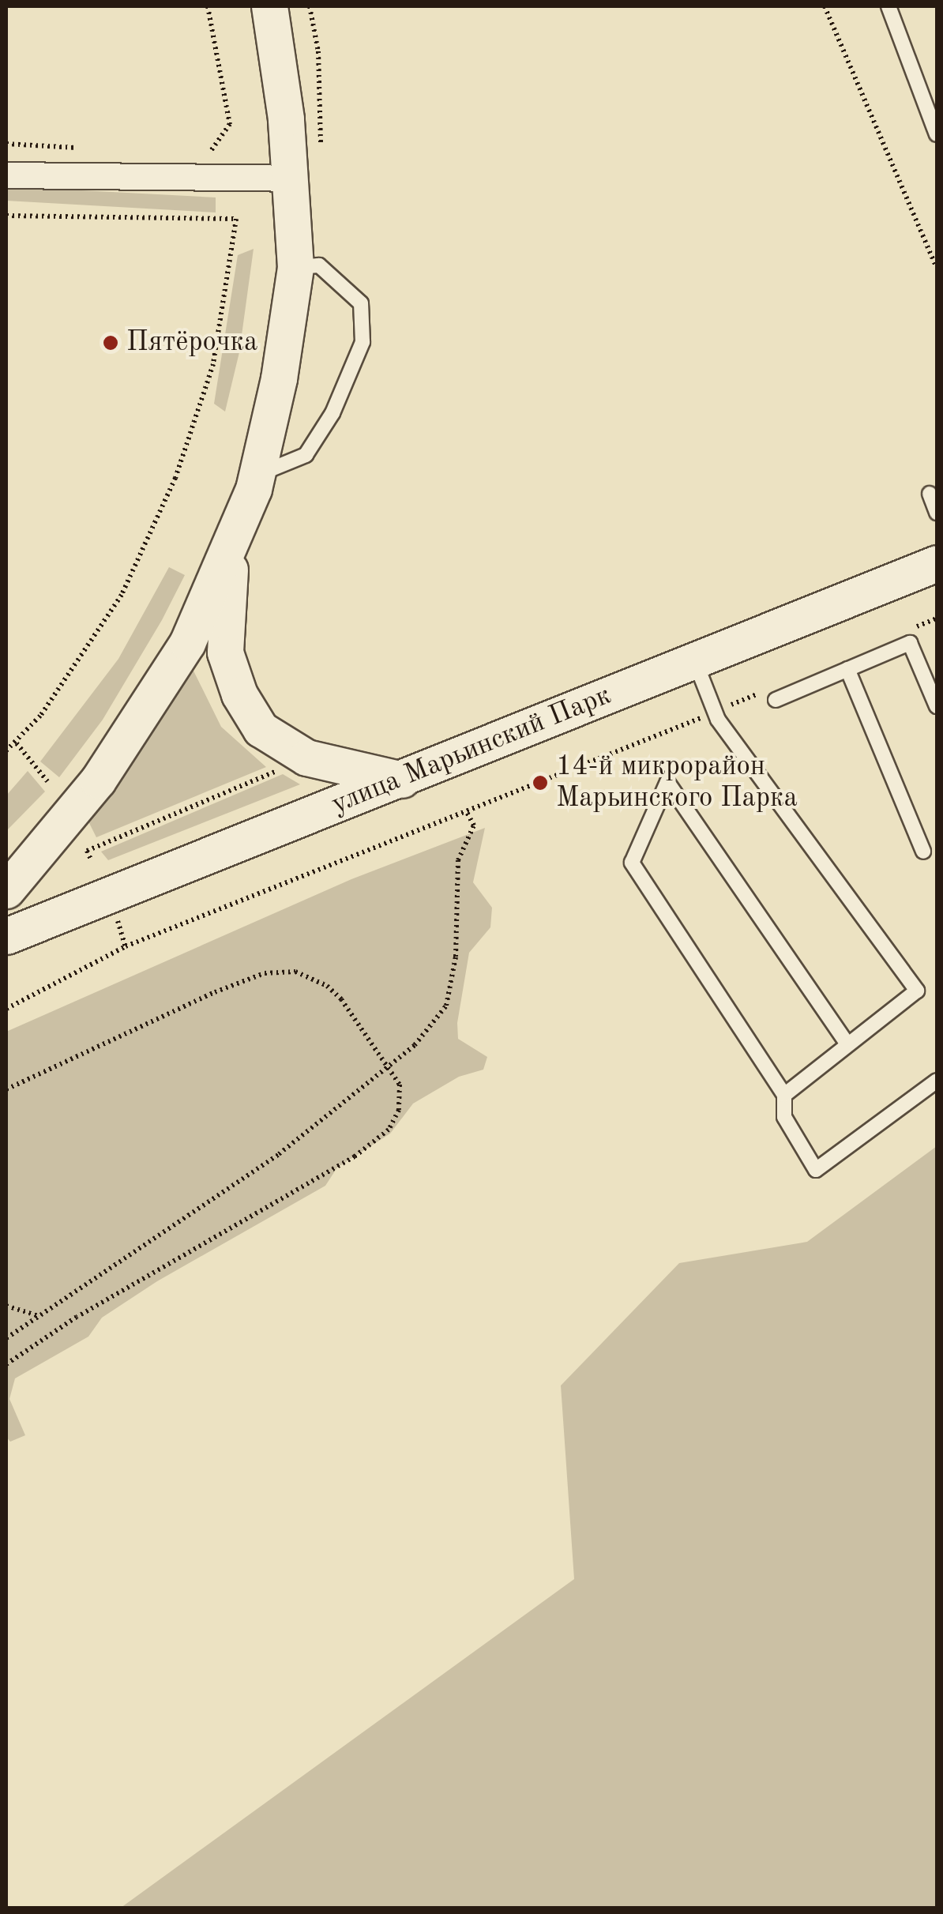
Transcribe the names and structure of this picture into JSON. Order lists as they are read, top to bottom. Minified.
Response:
{"streets":{"main road":["улица Марьинский Парк"]},"places":["Пятёрочка","14-й микрорайон Марьинского Парка"]}
